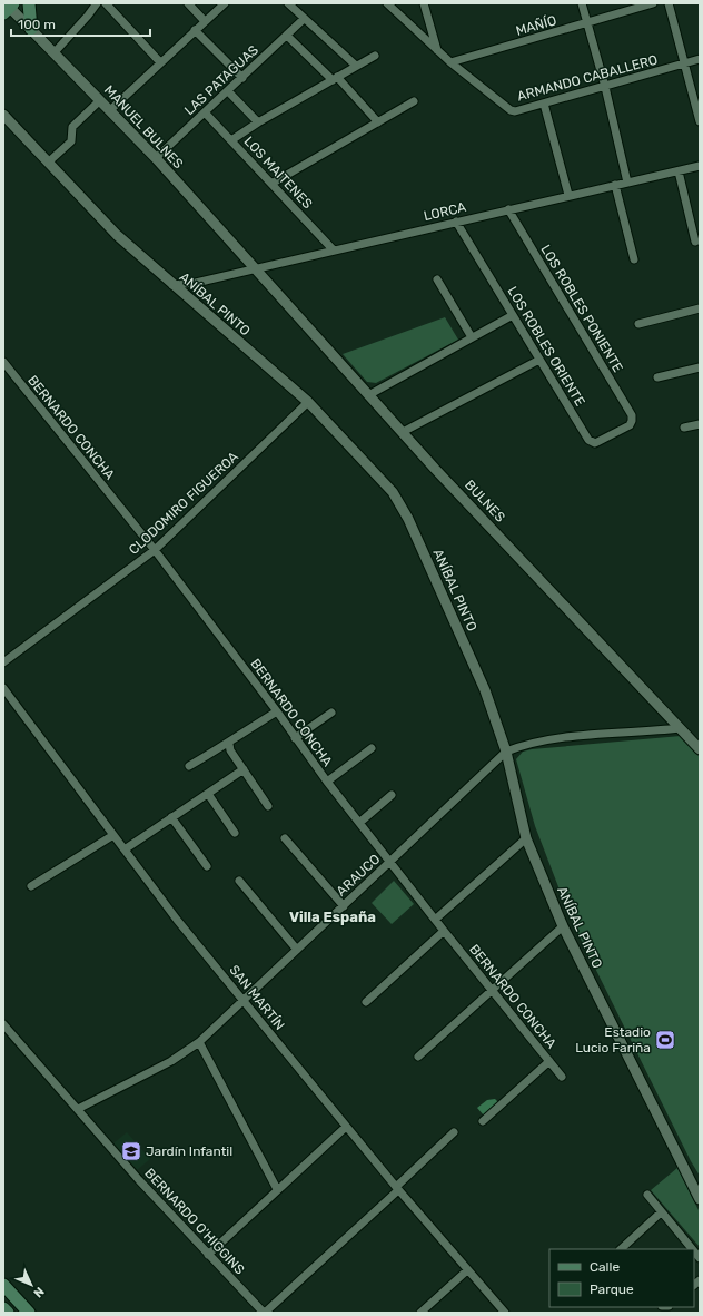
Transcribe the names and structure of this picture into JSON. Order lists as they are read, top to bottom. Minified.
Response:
{"streets":{"street":["MAÑÍO","ARMANDO CABALLERO","LAS PATAGUAS","MANUEL BULNES","LOS MAITENES","LORCA","ANÍBAL PINTO","LOS ROBLES PONIENTE","LOS ROBLES ORIENTE","BERNARDO CONCHA","BULNES","CLODOMIRO FIGUEROA","ARAUCO","SAN MARTÍN","BERNARDO O'HIGGINS"]},"crossings":[["MAÑÍO","ARMANDO CABALLERO"],["LAS PATAGUAS","MANUEL BULNES"],["LAS PATAGUAS","LOS MAITENES"],["MANUEL BULNES","LORCA"],["MANUEL BULNES","BULNES"],["LOS MAITENES","LORCA"],["LORCA","ANÍBAL PINTO"],["LORCA","LOS ROBLES PONIENTE"],["LORCA","LOS ROBLES ORIENTE"],["LORCA","BULNES"],["ANÍBAL PINTO","CLODOMIRO FIGUEROA"],["ANÍBAL PINTO","ARAUCO"],["LOS ROBLES PONIENTE","LOS ROBLES ORIENTE"],["BERNARDO CONCHA","CLODOMIRO FIGUEROA"],["BERNARDO CONCHA","ARAUCO"],["BULNES","ARAUCO"],["ARAUCO","SAN MARTÍN"],["ARAUCO","BERNARDO O'HIGGINS"]],"districts":["Villa España"],"places":{"sports":["Estadio Lucio Fariña"],"school or university":["Jardín Infantil"]},"legend":["Calle","Parque"],"scale_bar":"100 m","north":"bottom right"}
